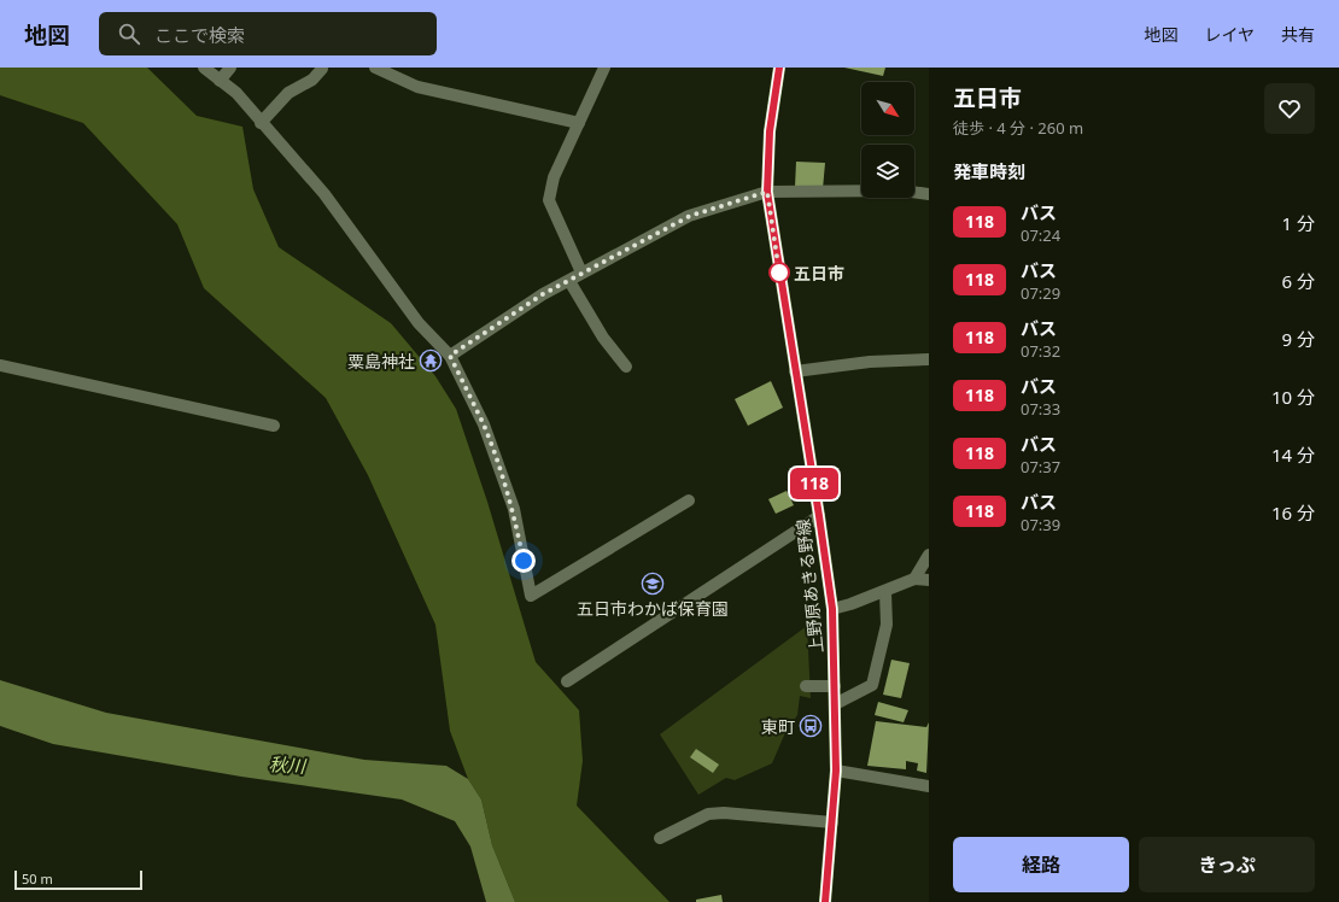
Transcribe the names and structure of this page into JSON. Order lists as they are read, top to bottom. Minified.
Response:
{"streets":{"main road":["上野原あきる野線"]},"water":["秋川"],"places":{"other":["五日市"],"temple":["粟島神社"],"school or university":["五日市わかば保育園"],"bus stop":["東町"]},"lines":["bus line 118"],"scale_bar":"50 m","north":"bottom right","page":{"header":"地図","search":"ここで検索","nav":["地図","レイヤ","共有"],"on_map":"118","heading":[["五日市","徒歩 · 4 分 · 260 m"],"発車時刻"],"list":[{"mark":"118","name":"バス","note":"07:24","value":"1 分"},{"mark":"118","name":"バス","note":"07:29","value":"6 分"},{"mark":"118","name":"バス","note":"07:32","value":"9 分"},{"mark":"118","name":"バス","note":"07:33","value":"10 分"},{"mark":"118","name":"バス","note":"07:37","value":"14 分"},{"mark":"118","name":"バス","note":"07:39","value":"16 分"}],"buttons":["経路","きっぷ"],"scale":"50 m"}}
